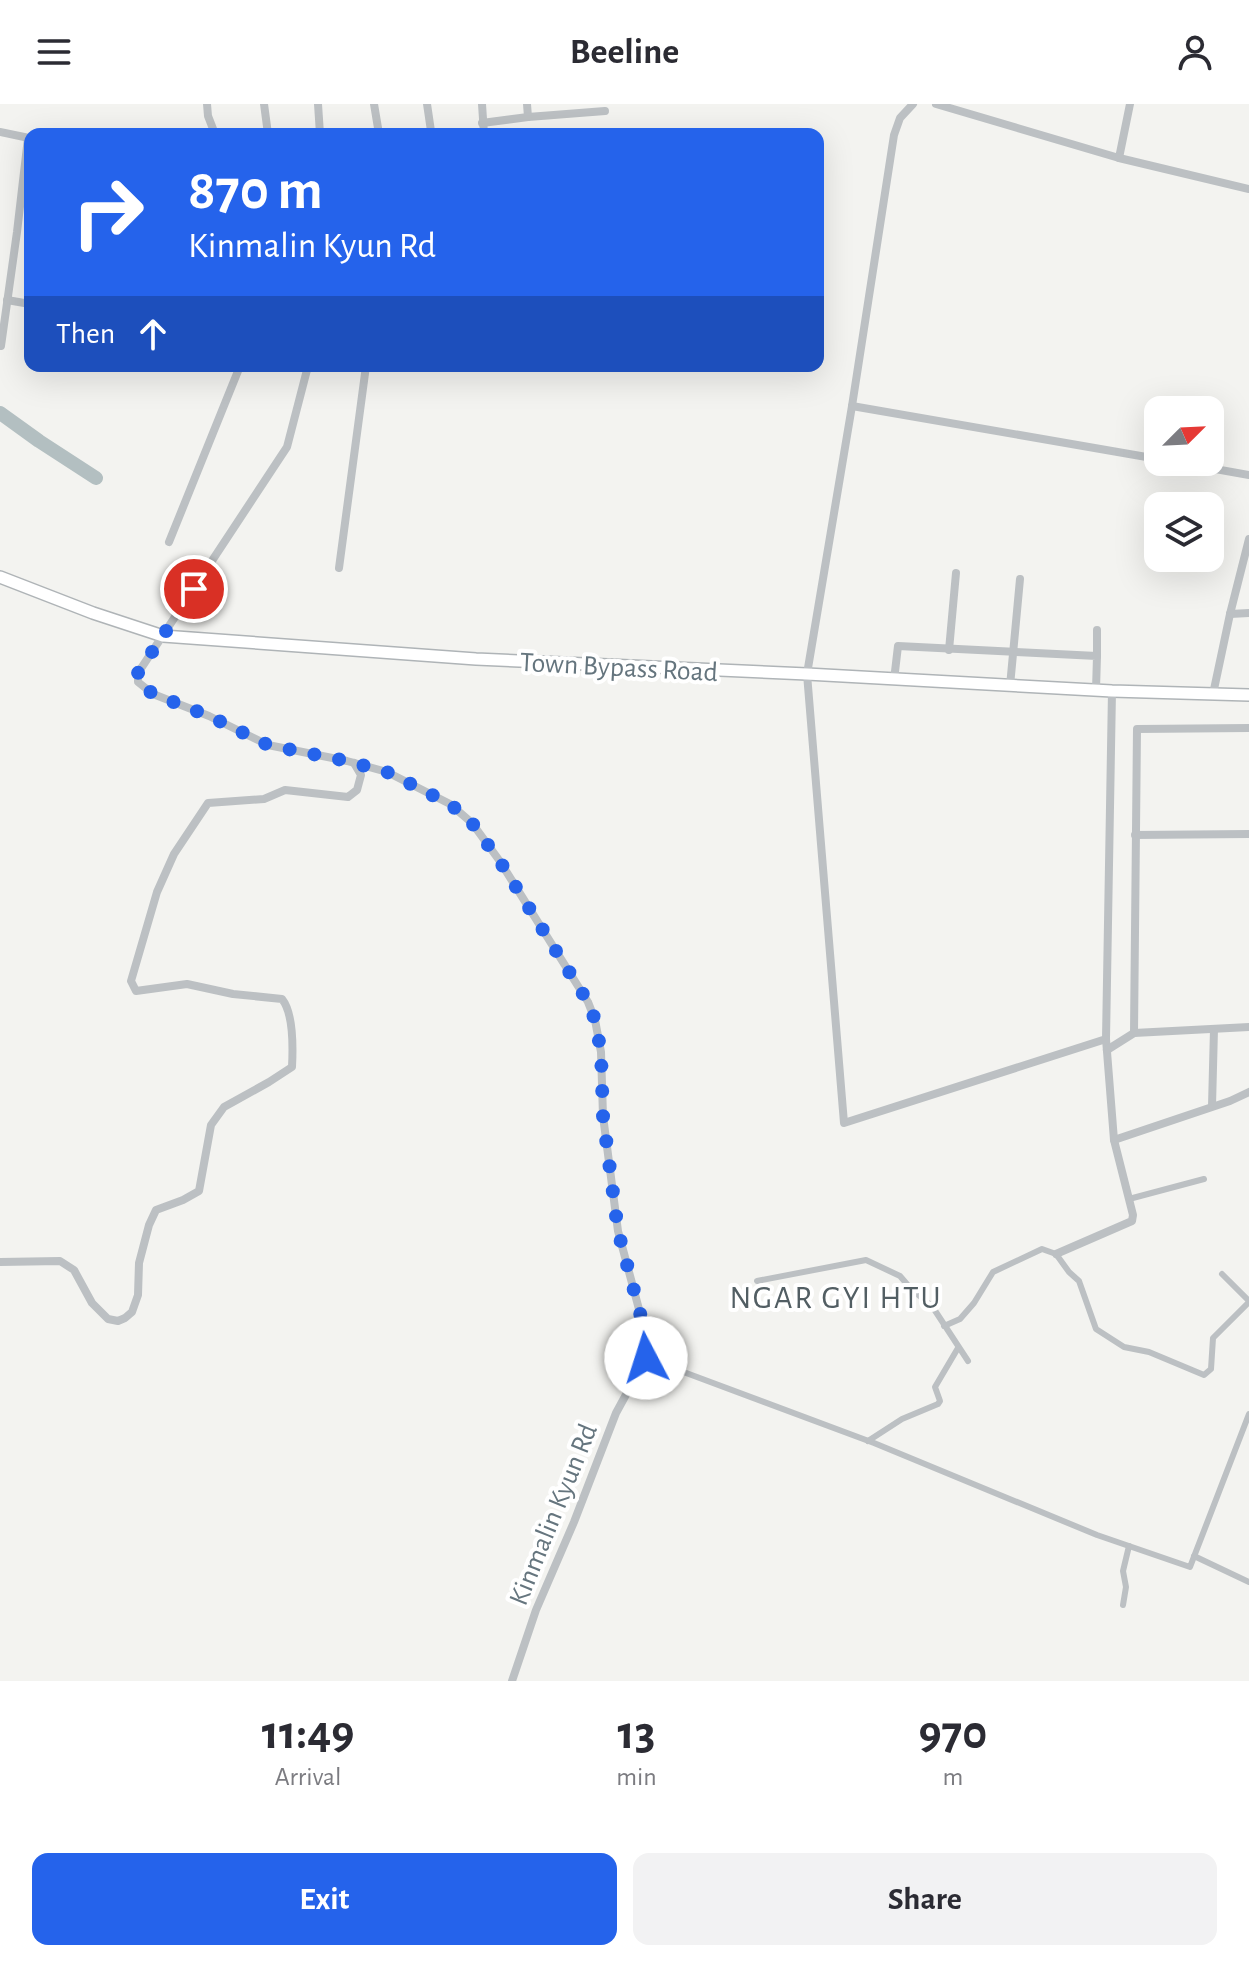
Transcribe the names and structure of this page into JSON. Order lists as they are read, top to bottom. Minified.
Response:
{"streets":{"main road":["Town Bypass Road"],"street":["Kinmalin Kyun Rd"]},"districts":["NGAR GYI HTU"],"north":"top right","page":{"header":"Beeline","turn":["870 m","Kinmalin Kyun Rd"],"then":"Then","eta":["11:49","Arrival","13","min","970","m"],"buttons":["Exit","Share"]}}
